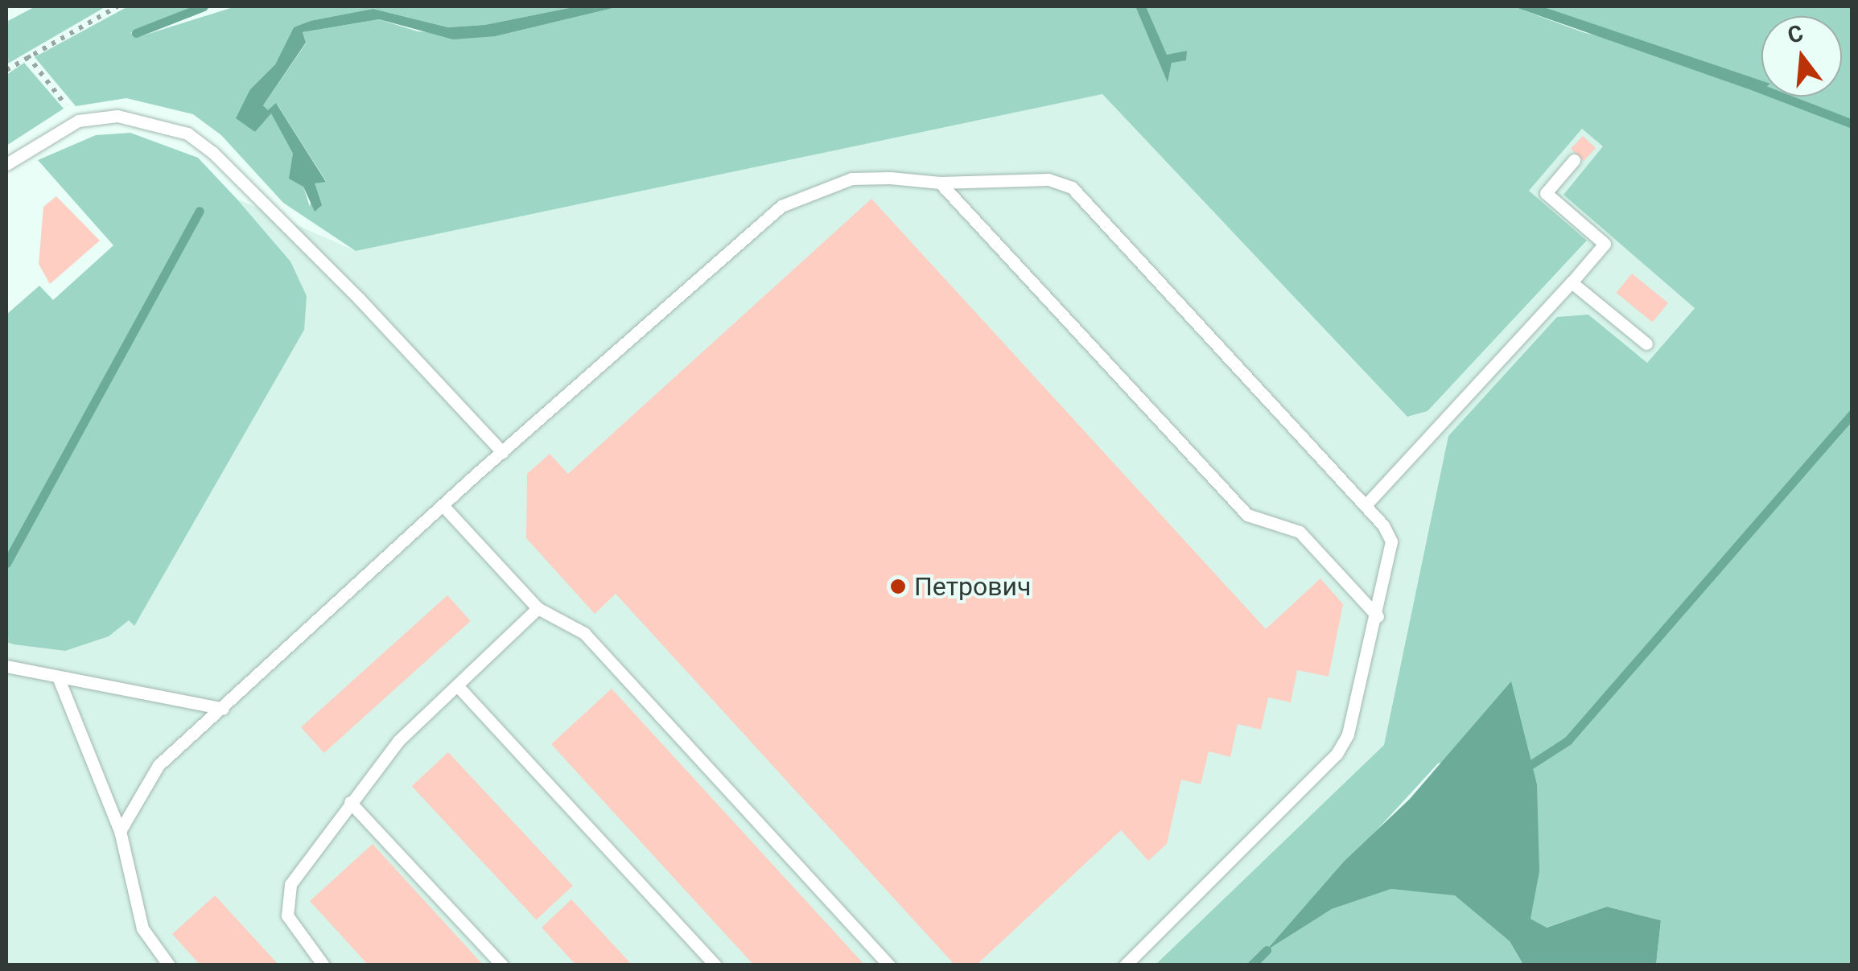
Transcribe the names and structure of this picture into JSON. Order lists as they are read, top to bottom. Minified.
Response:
{"places":["Петрович"],"north":"top"}
